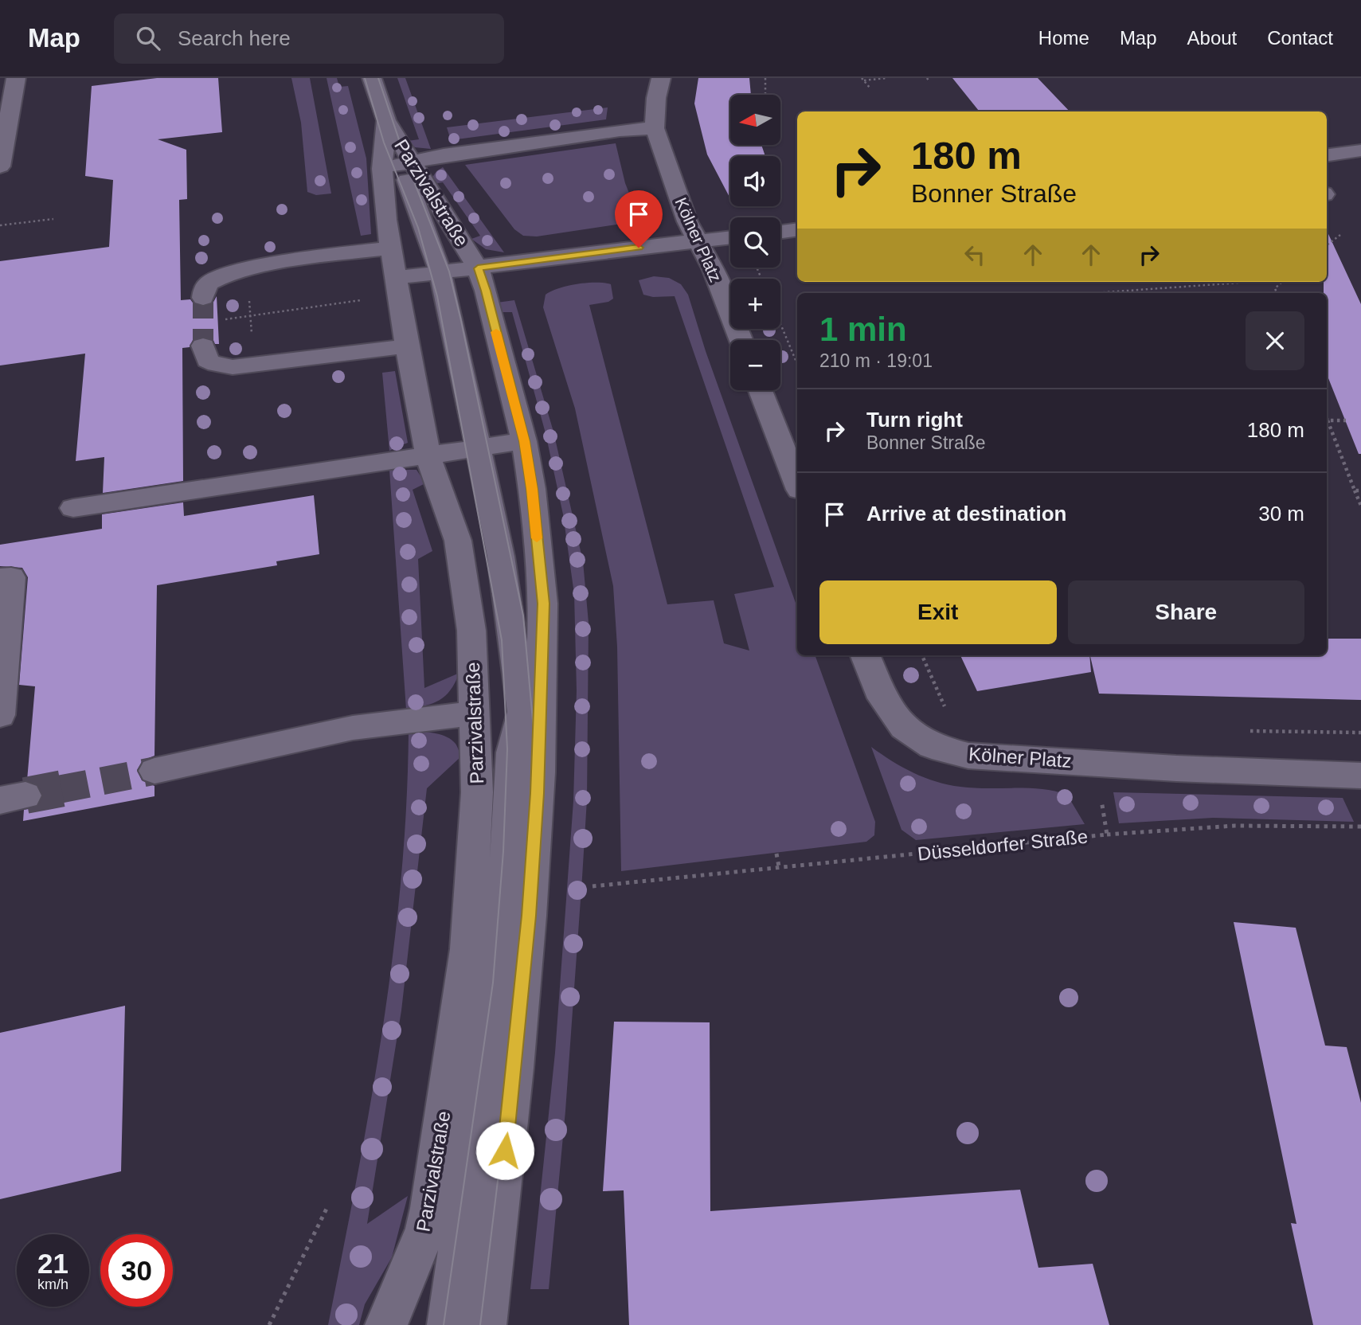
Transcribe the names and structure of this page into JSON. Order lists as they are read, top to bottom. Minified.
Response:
{"streets":{"street":["Parzivalstraße","Kölner Platz"],"path":["Düsseldorfer Straße"]},"crossings":[["Kölner Platz","Düsseldorfer Straße"]],"north":"left","page":{"header":"Map","search":"Search here","nav":["Home","Map","About","Contact"],"map_buttons":["+","−"],"turn":["180 m","Bonner Straße"],"heading":["1 min","210 m · 19:01"],"list":[{"name":"Turn right","note":"Bonner Straße","value":"180 m"},{"name":"Arrive at destination","value":"30 m"}],"buttons":["Exit","Share"],"speed":"21 km/h","limit":"30"}}
